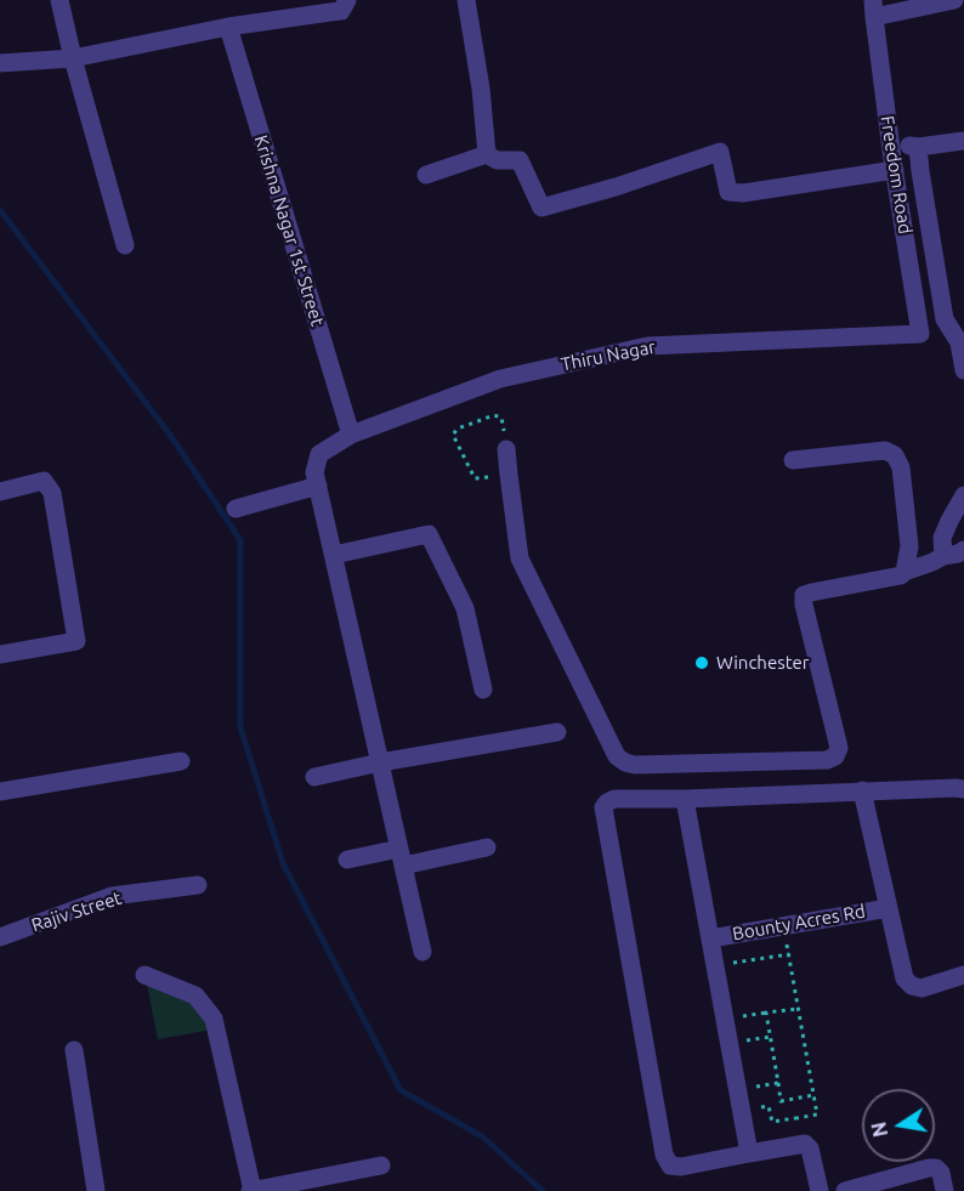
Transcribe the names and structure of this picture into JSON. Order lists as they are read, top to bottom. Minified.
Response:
{"streets":{"street":["Freedom Road","Krishna Nagar 1st Street","Thiru Nagar","Rajiv Street","Bounty Acres Rd"]},"crossings":[["Freedom Road","Thiru Nagar"],["Krishna Nagar 1st Street","Thiru Nagar"]],"places":["Winchester"],"north":"left"}
